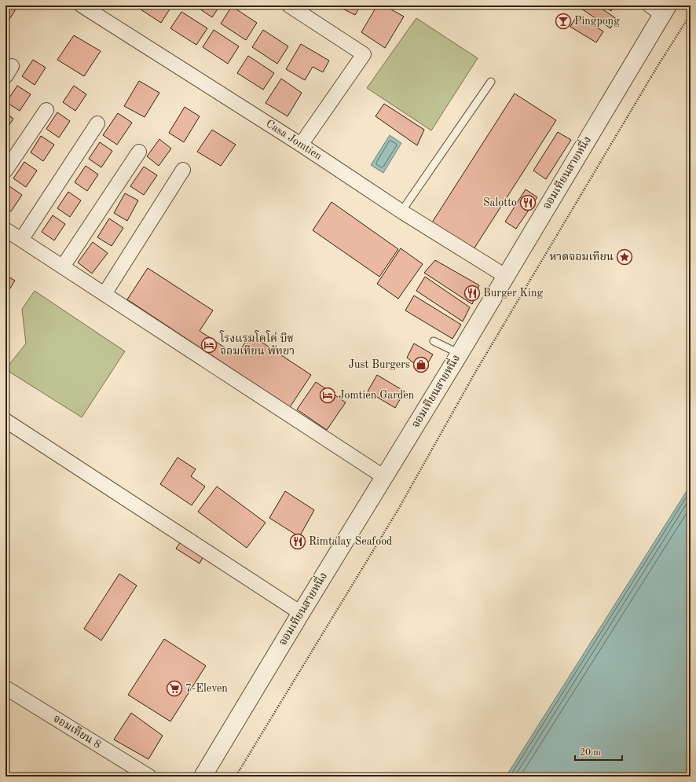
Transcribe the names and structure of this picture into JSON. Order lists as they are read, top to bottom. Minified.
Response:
{"streets":{"street":["Casa Jomtien","จอมเทียนสายหนึ่ง","จอมเทียน 8"]},"crossings":[["Casa Jomtien","จอมเทียนสายหนึ่ง"]],"places":{"bar":["Pingpong"],"restaurant":["Salotto","Burger King","Rimtalay Seafood"],"place":["หาดจอมเทียน"],"hotel":["โรงแรมโคโค่ บีช จอมเทียน พัทยา","Jomtien Garden"],"shop":["Just Burgers"],"supermarket":["7-Eleven"]},"scale_bar":"20 m"}
